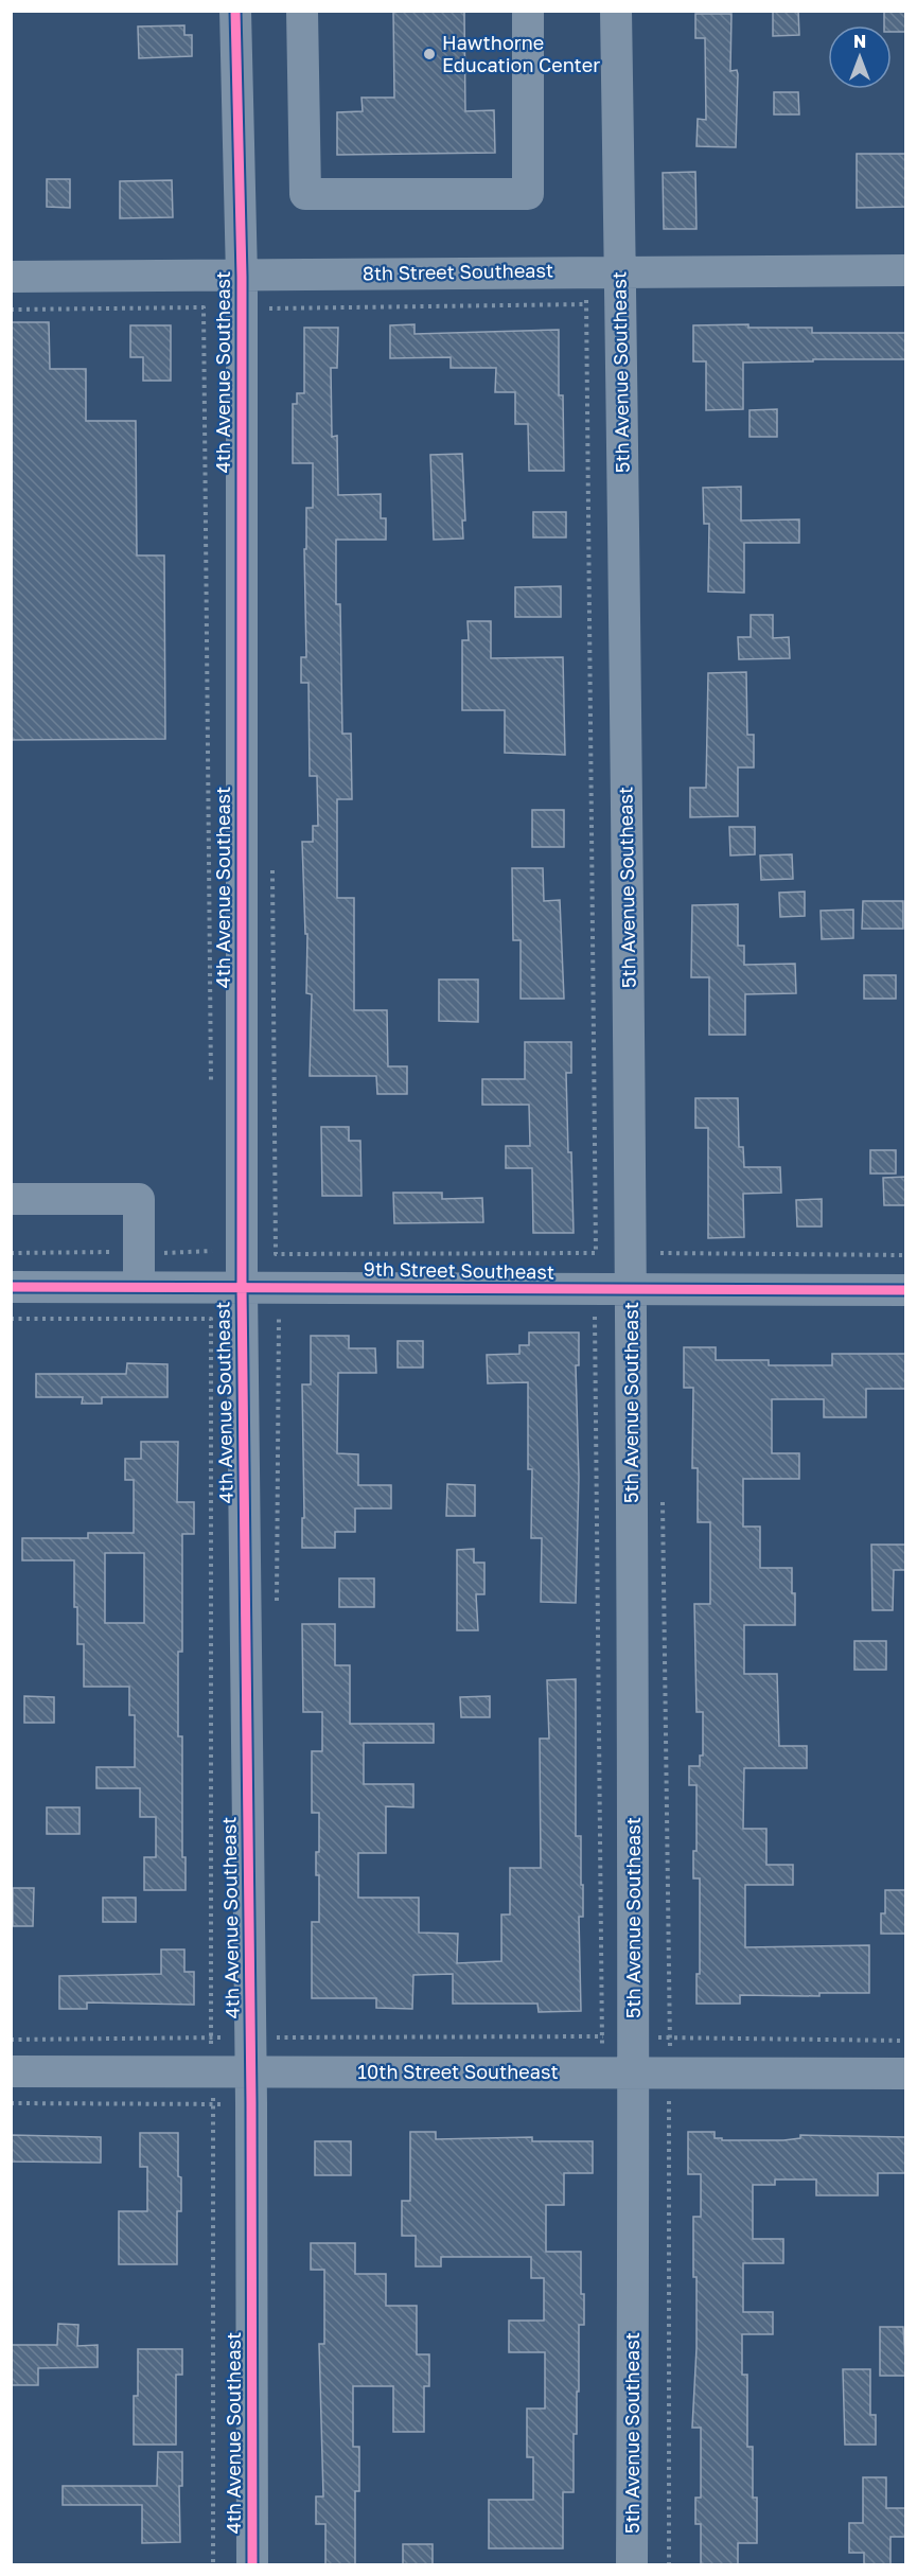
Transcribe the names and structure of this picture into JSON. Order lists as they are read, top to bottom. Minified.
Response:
{"streets":{"street":["8th Street Southeast","4th Avenue Southeast","5th Avenue Southeast","9th Street Southeast","10th Street Southeast"]},"crossings":[["8th Street Southeast","4th Avenue Southeast"],["8th Street Southeast","5th Avenue Southeast"],["4th Avenue Southeast","9th Street Southeast"],["4th Avenue Southeast","10th Street Southeast"],["5th Avenue Southeast","9th Street Southeast"],["5th Avenue Southeast","10th Street Southeast"]],"places":["Hawthorne Education Center"],"north":"top"}
